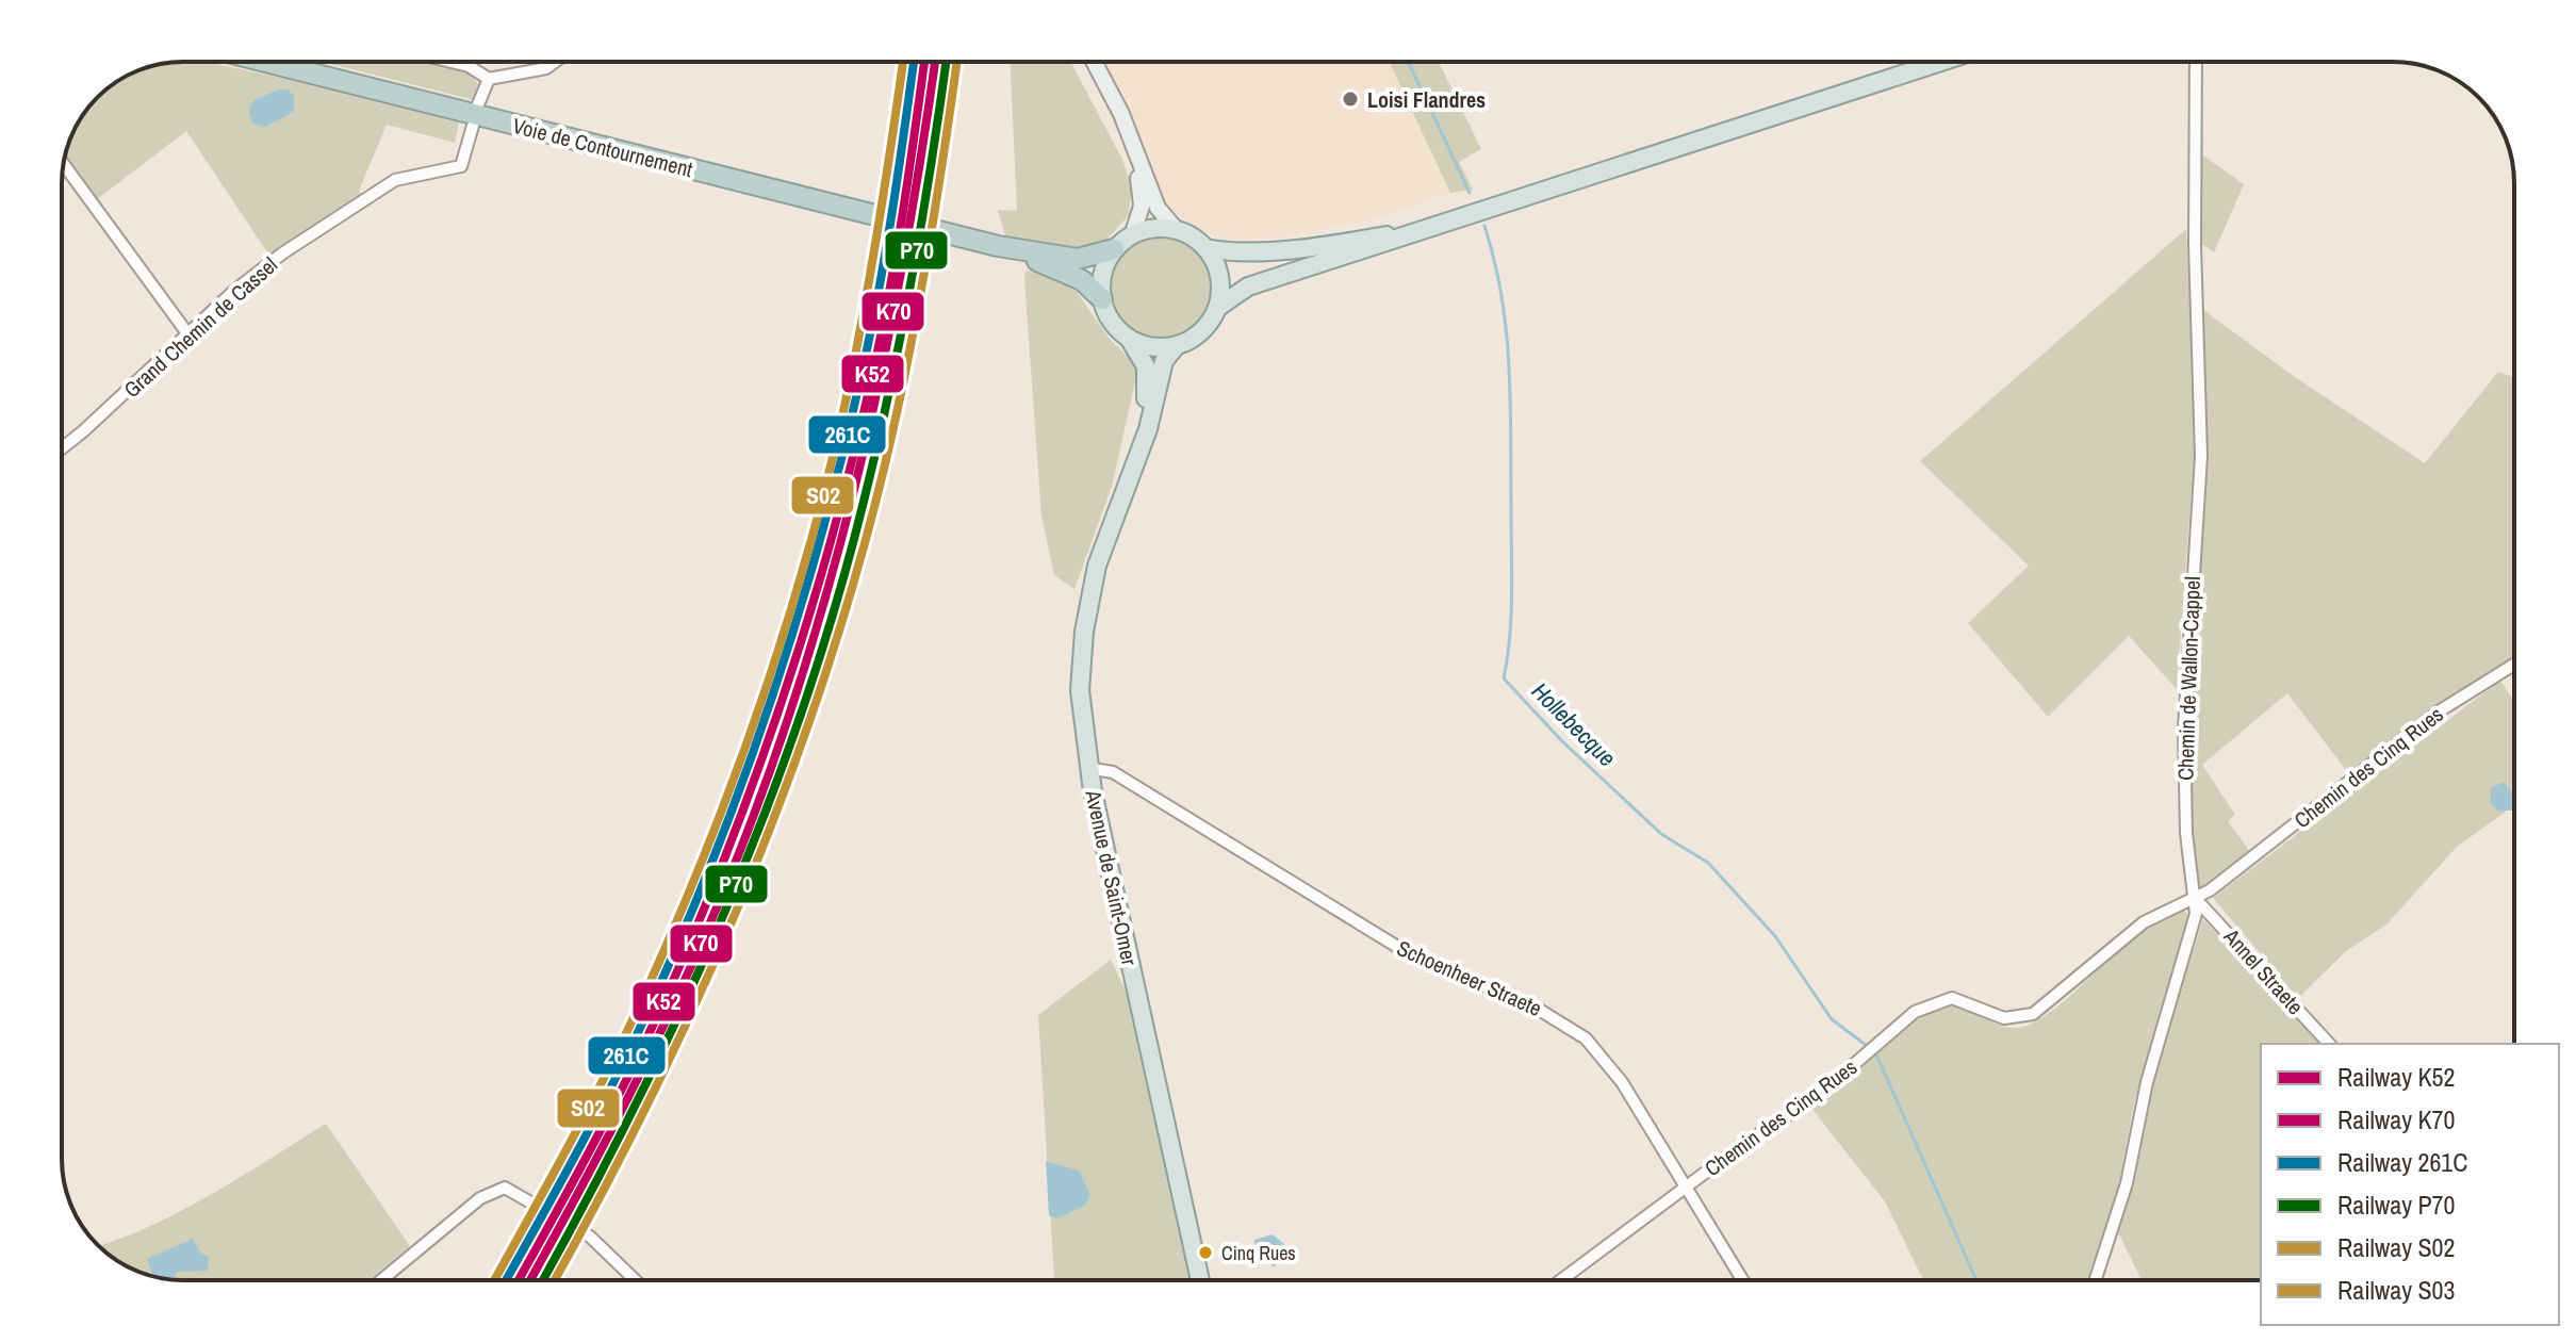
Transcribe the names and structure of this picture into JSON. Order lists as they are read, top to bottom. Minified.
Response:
{"streets":{"highway":["Voie de Contournement"],"main road":["Avenue de Saint-Omer"],"street":["Grand Chemin de Cassel","Chemin de Wallon-Cappel","Chemin des Cinq Rues","Annel Straete","Schoenheer Straete"]},"crossings":[["Voie de Contournement","Avenue de Saint-Omer"],["Chemin de Wallon-Cappel","Chemin des Cinq Rues"],["Chemin de Wallon-Cappel","Annel Straete"],["Chemin des Cinq Rues","Annel Straete"],["Chemin des Cinq Rues","Schoenheer Straete"],["Avenue de Saint-Omer","Schoenheer Straete"]],"water":["Hollebecque"],"places":["Loisi Flandres","Cinq Rues"],"lines":["rail line K52","rail line K70","rail line 261C","rail line P70","rail line S02","rail line S03"],"legend":["Railway K52","Railway K70","Railway 261C","Railway P70","Railway S02","Railway S03"]}
